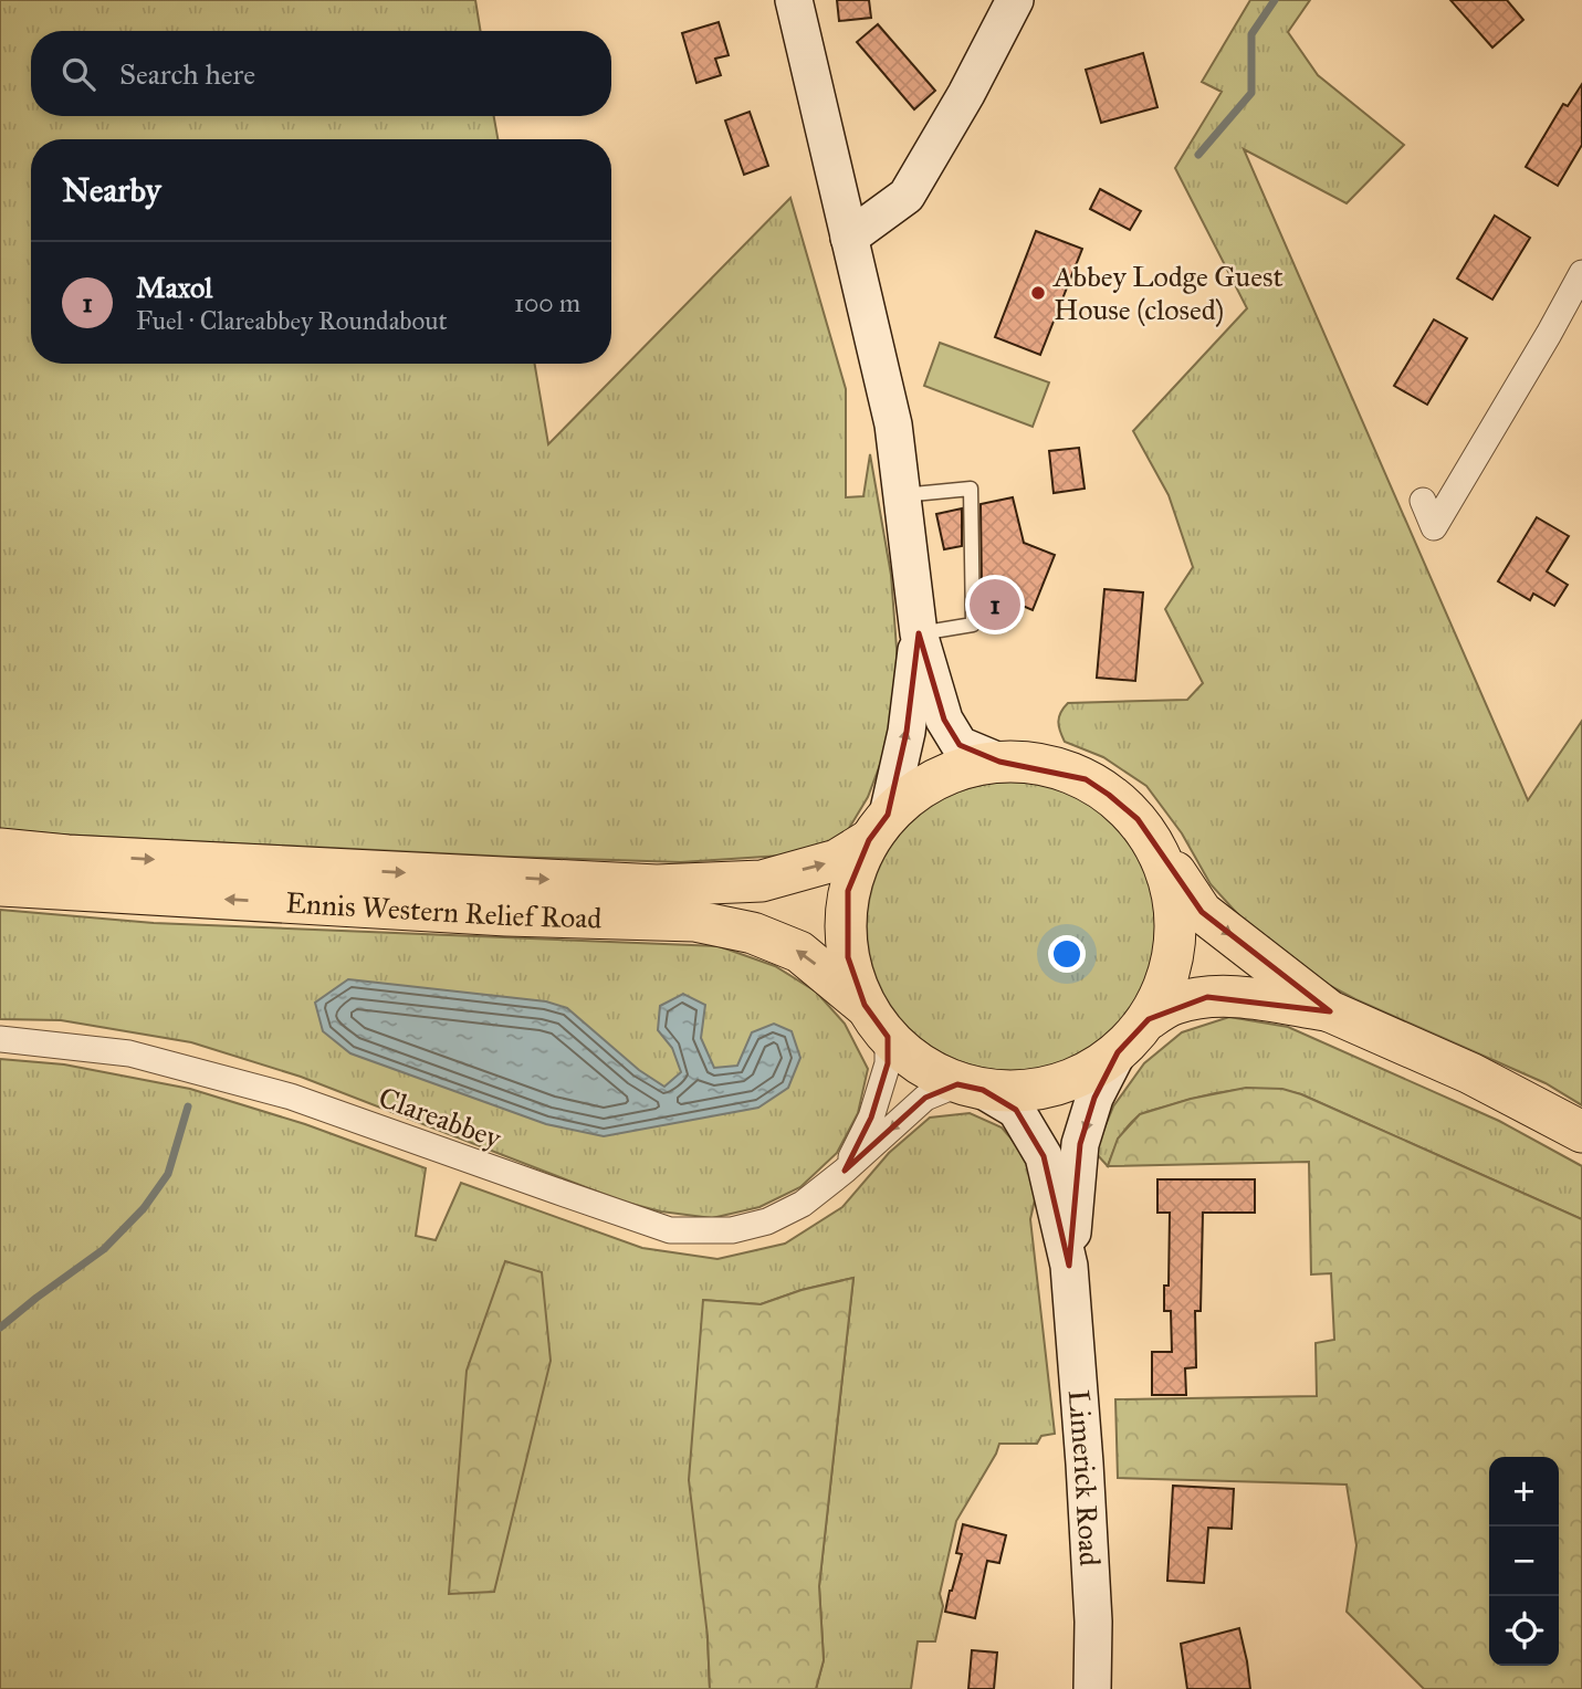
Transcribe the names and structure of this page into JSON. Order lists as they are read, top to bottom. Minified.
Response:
{"streets":{"main road":["Ennis Western Relief Road","Limerick Road"],"street":["Clareabbey"]},"places":["Abbey Lodge Guest House (closed)"],"page":{"search":"Search here","heading":"Nearby","list":[{"mark":"1","name":"Maxol","note":"Fuel · Clareabbey Roundabout","value":"100 m"}],"pins":"1","map_buttons":["+","−"]}}
